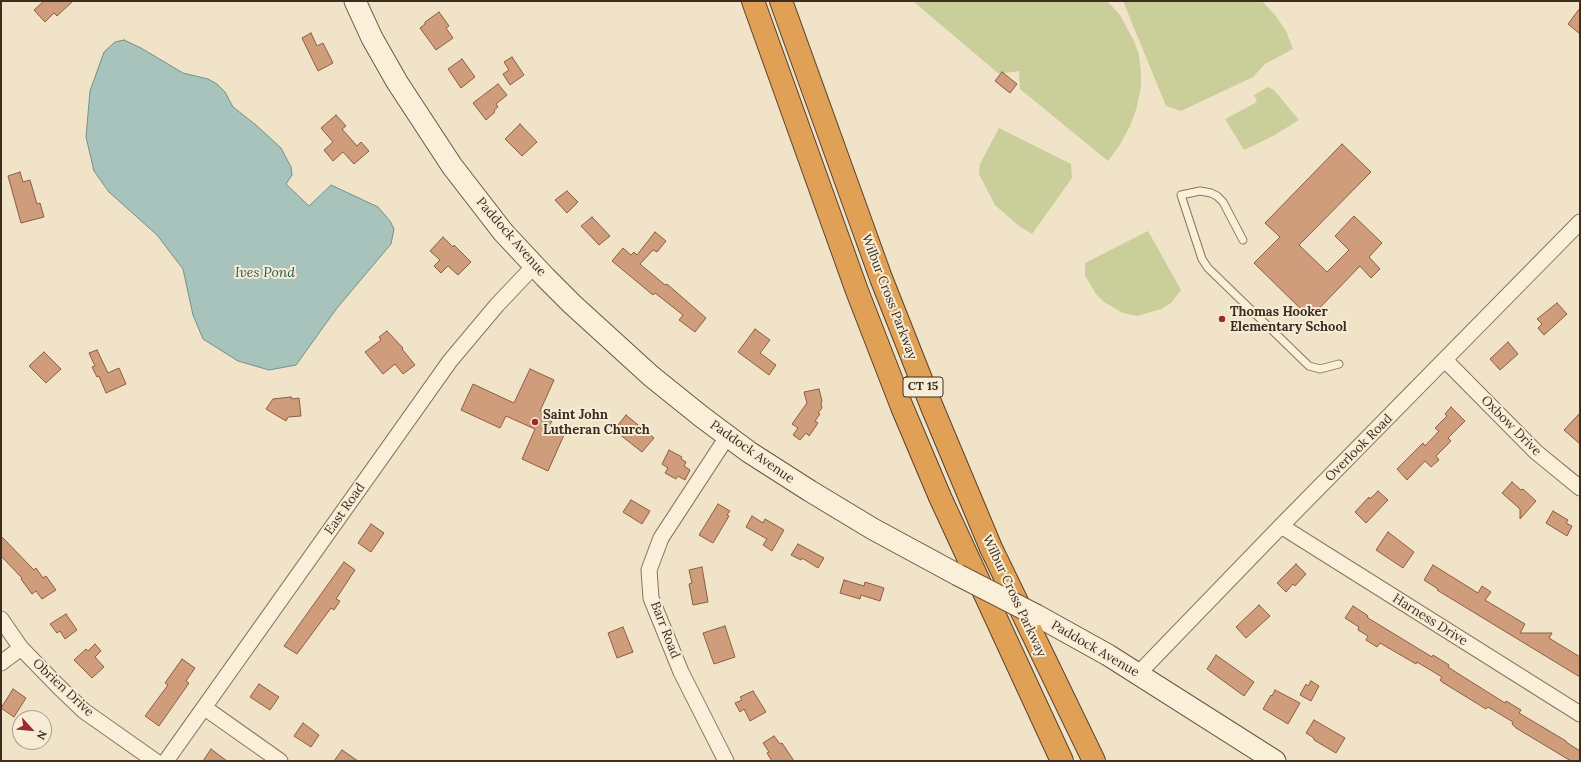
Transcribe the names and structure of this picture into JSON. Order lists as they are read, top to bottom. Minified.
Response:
{"streets":{"highway":["Wilbur Cross Parkway","CT 15"],"main road":["Paddock Avenue"],"street":["Oxbow Drive","Overlook Road","East Road","Harness Drive","Barr Road","Obrien Drive"]},"crossings":[["Paddock Avenue","Overlook Road"],["Paddock Avenue","East Road"],["Paddock Avenue","Barr Road"],["Oxbow Drive","Overlook Road"],["Overlook Road","Harness Drive"]],"water":["Ives Pond"],"places":["Thomas Hooker Elementary School","Saint John Lutheran Church"],"north":"bottom right"}
